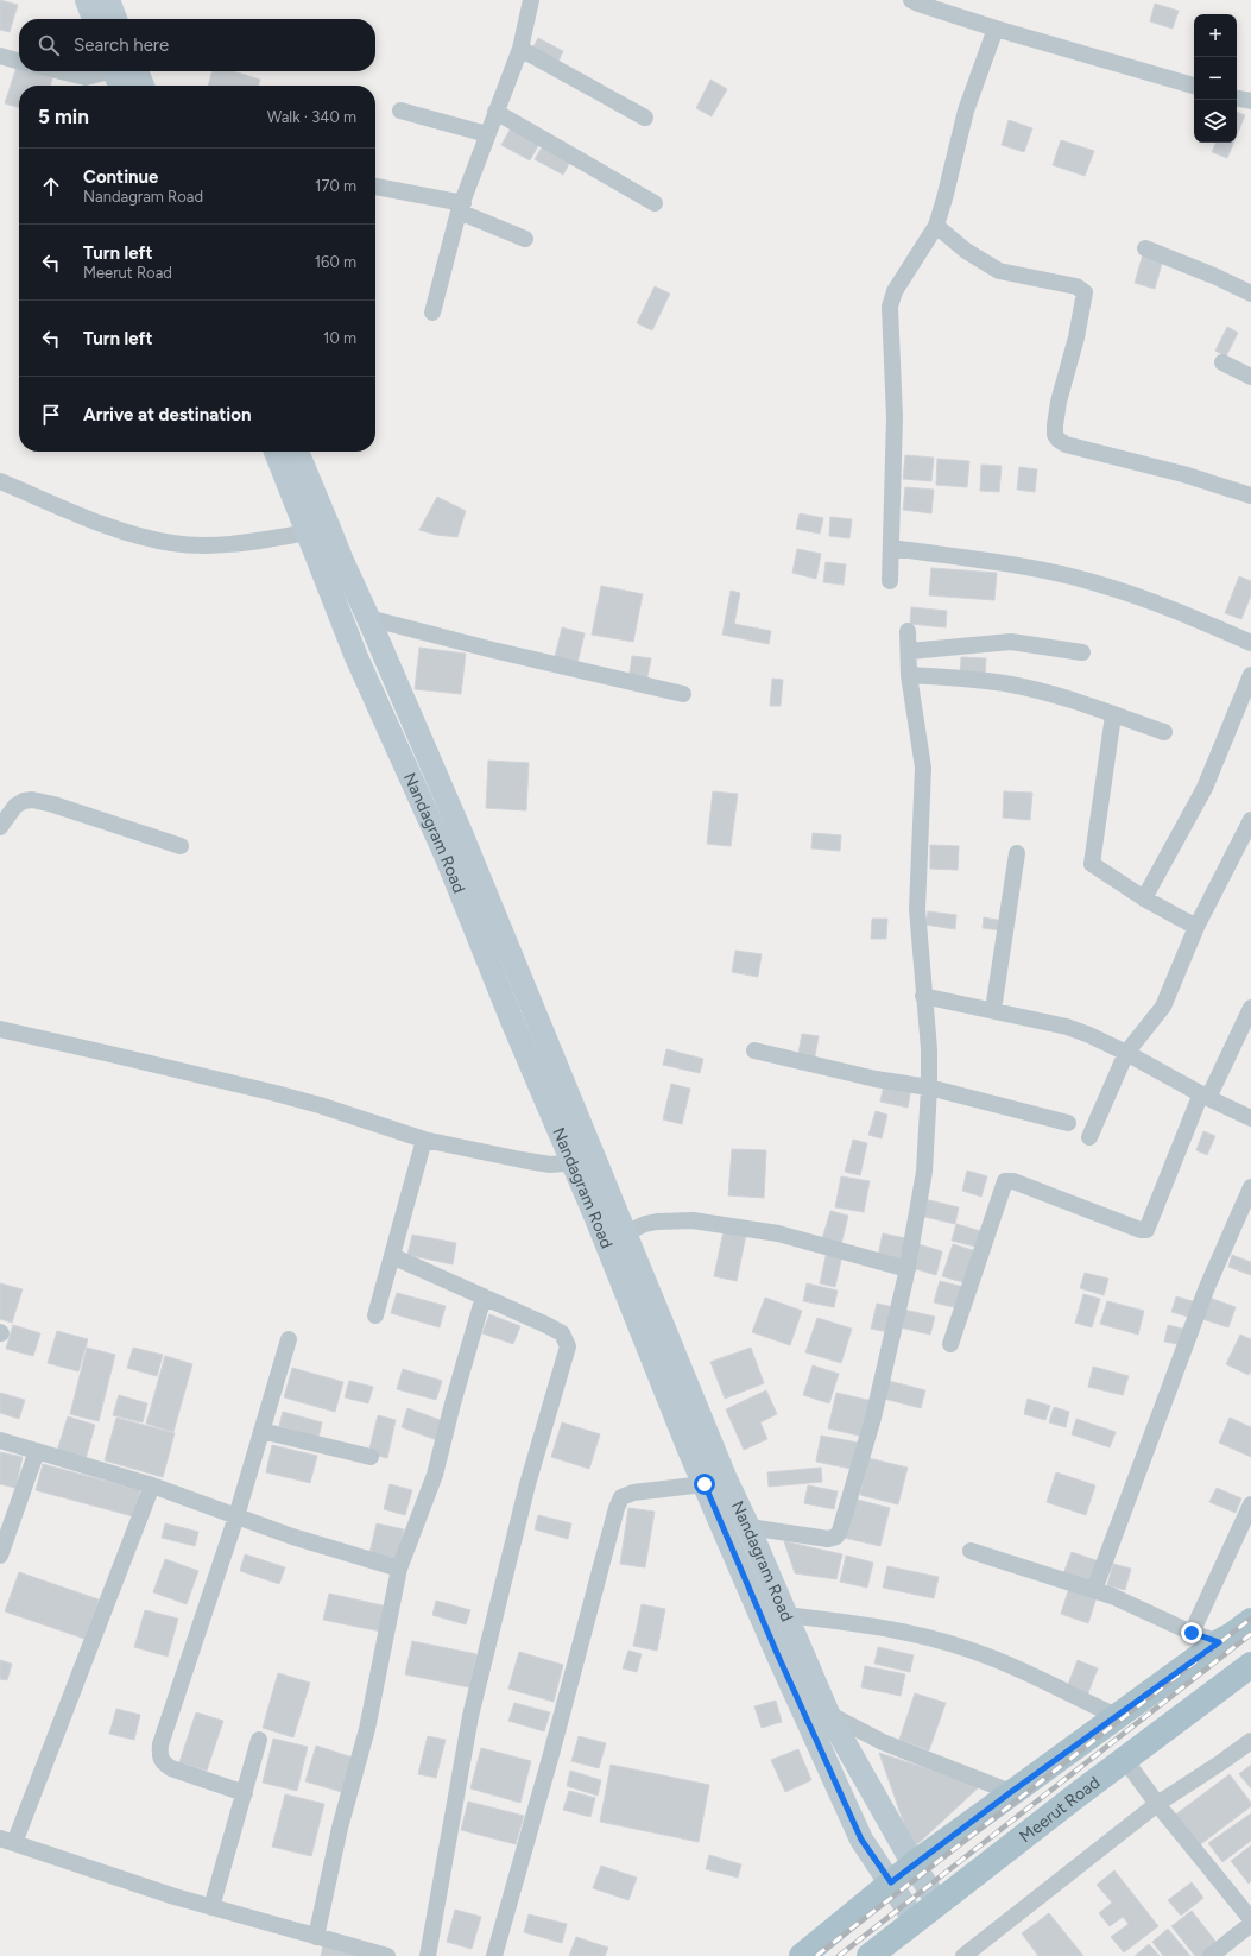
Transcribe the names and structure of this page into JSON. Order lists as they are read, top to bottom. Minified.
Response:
{"streets":{"main road":["Meerut Road"],"street":["Nandagram Road"]},"crossings":[["Nandagram Road","Meerut Road"]],"page":{"map_buttons":["+","−"],"search":"Search here","heading":["5 min","Walk · 340 m"],"list":[["Continue","Nandagram Road","170 m"],["Turn left","Meerut Road","160 m"],["Turn left","10 m"],"Arrive at destination"]}}
